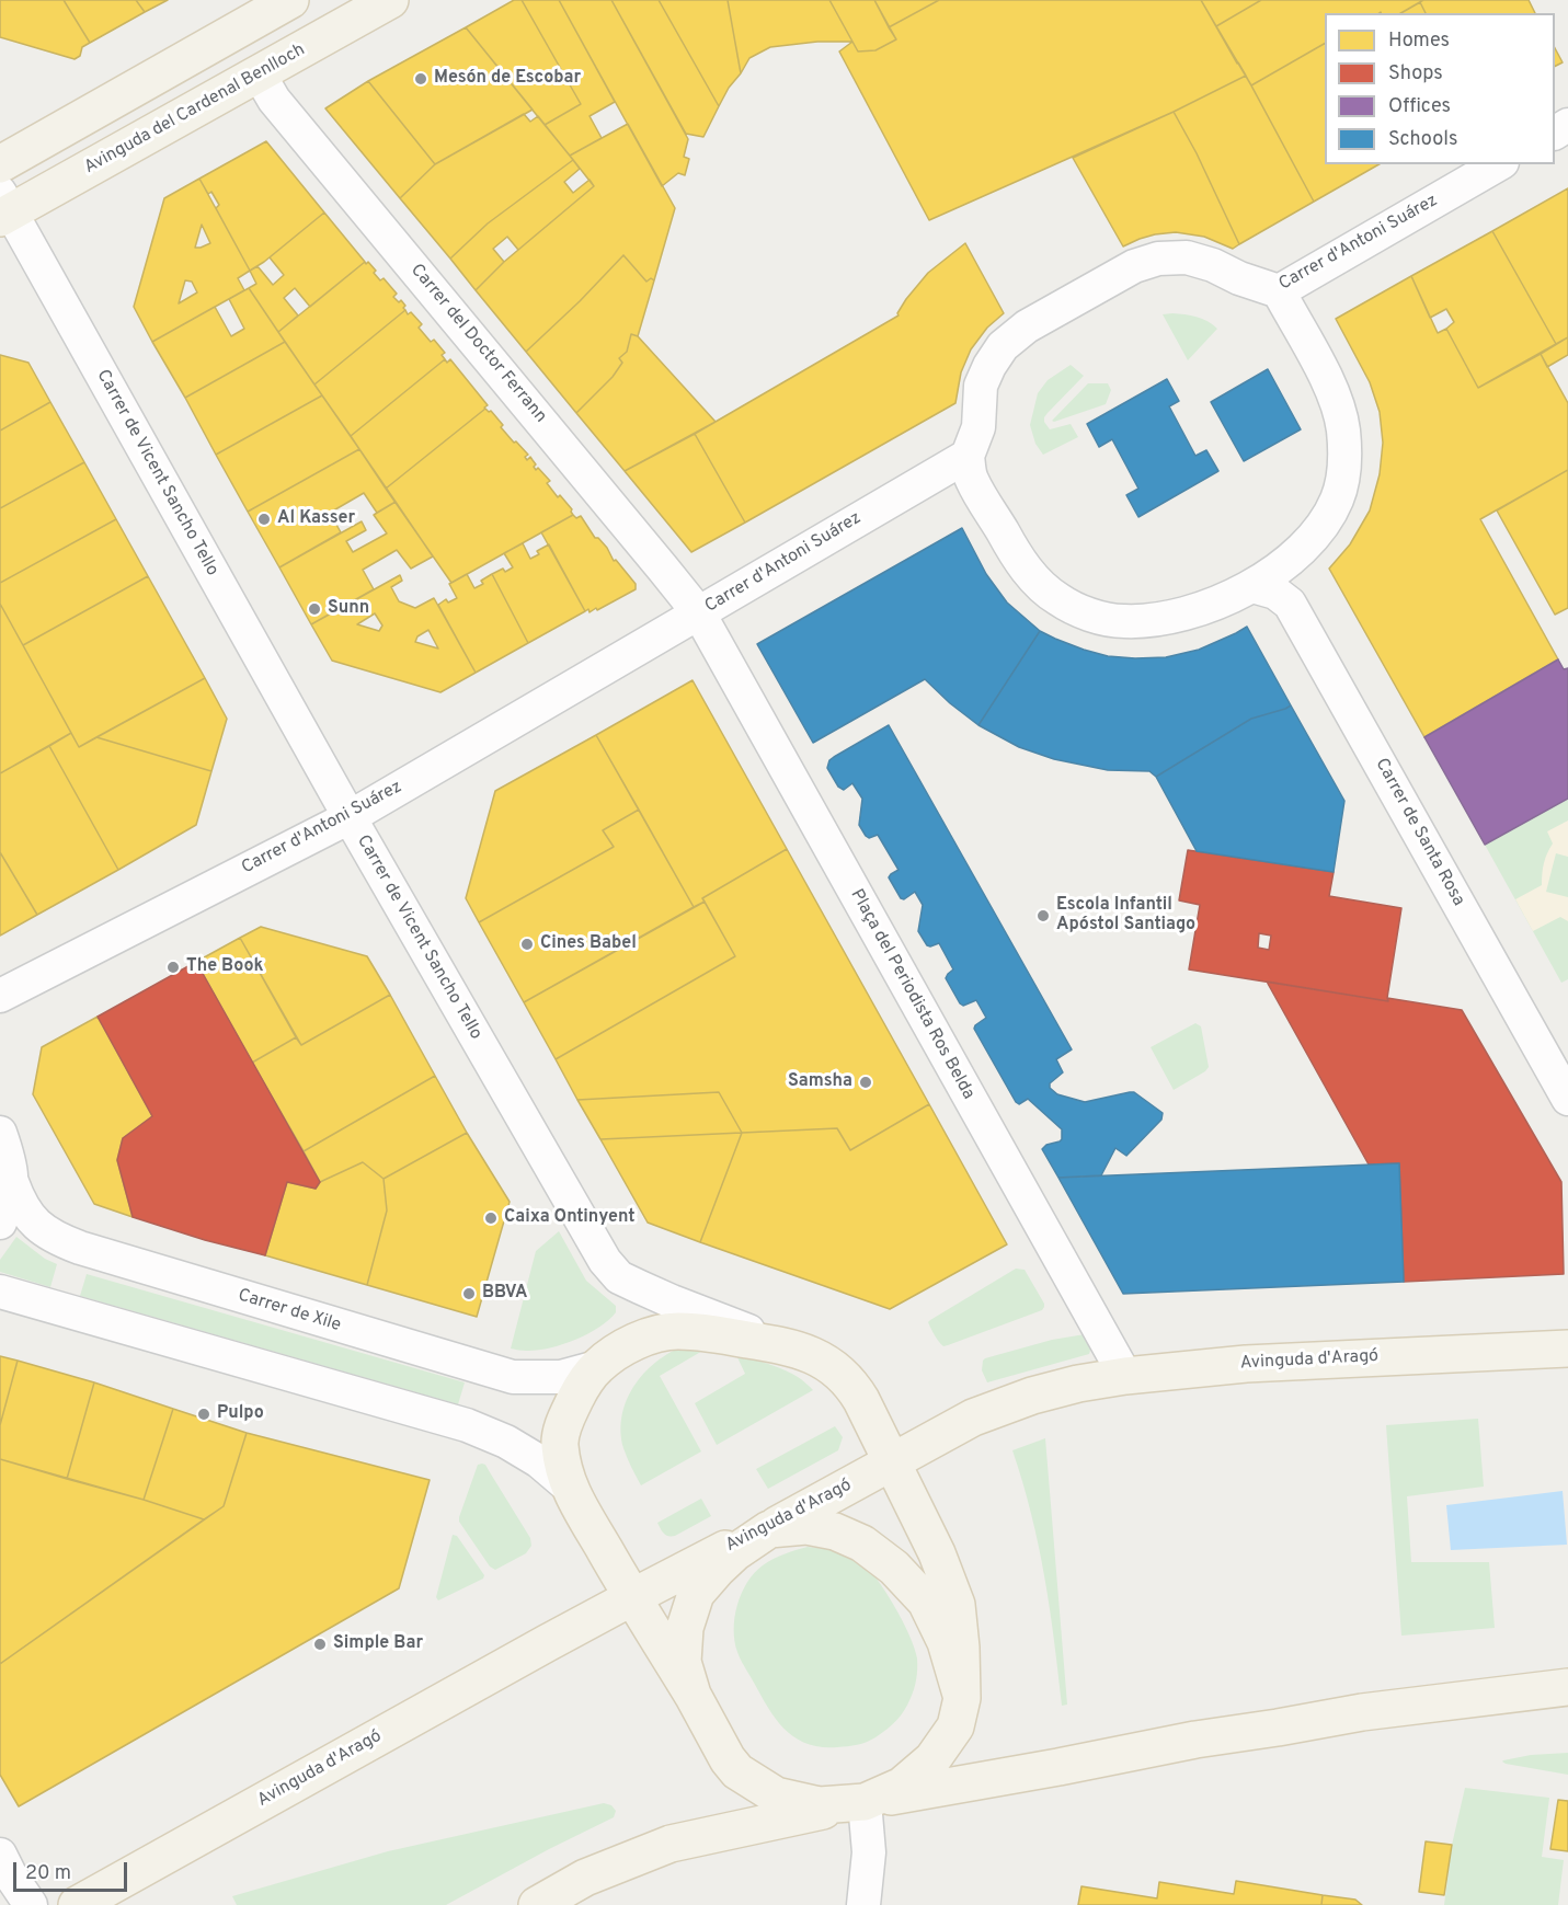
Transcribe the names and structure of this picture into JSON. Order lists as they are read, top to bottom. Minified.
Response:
{"streets":{"main road":["Avinguda del Cardenal Benlloch","Avinguda d'Aragó"],"street":["Carrer d'Antoni Suárez","Carrer del Doctor Ferrann","Carrer de Vicent Sancho Tello","Carrer de Santa Rosa","Plaça del Periodista Ros Belda","Carrer de Xile"]},"crossings":[["Avinguda del Cardenal Benlloch","Carrer del Doctor Ferrann"],["Avinguda del Cardenal Benlloch","Carrer de Vicent Sancho Tello"],["Carrer d'Antoni Suárez","Carrer del Doctor Ferrann"],["Carrer d'Antoni Suárez","Carrer de Vicent Sancho Tello"],["Carrer d'Antoni Suárez","Plaça del Periodista Ros Belda"],["Carrer del Doctor Ferrann","Plaça del Periodista Ros Belda"],["Plaça del Periodista Ros Belda","Avinguda d'Aragó"]],"places":["Mesón de Escobar","Al Kasser","Sunn","Escola Infantil Apóstol Santiago","Cines Babel","The Book","Samsha","Caixa Ontinyent","BBVA","Pulpo","Simple Bar"],"legend":["Homes","Shops","Offices","Schools"],"scale_bar":"20 m"}
